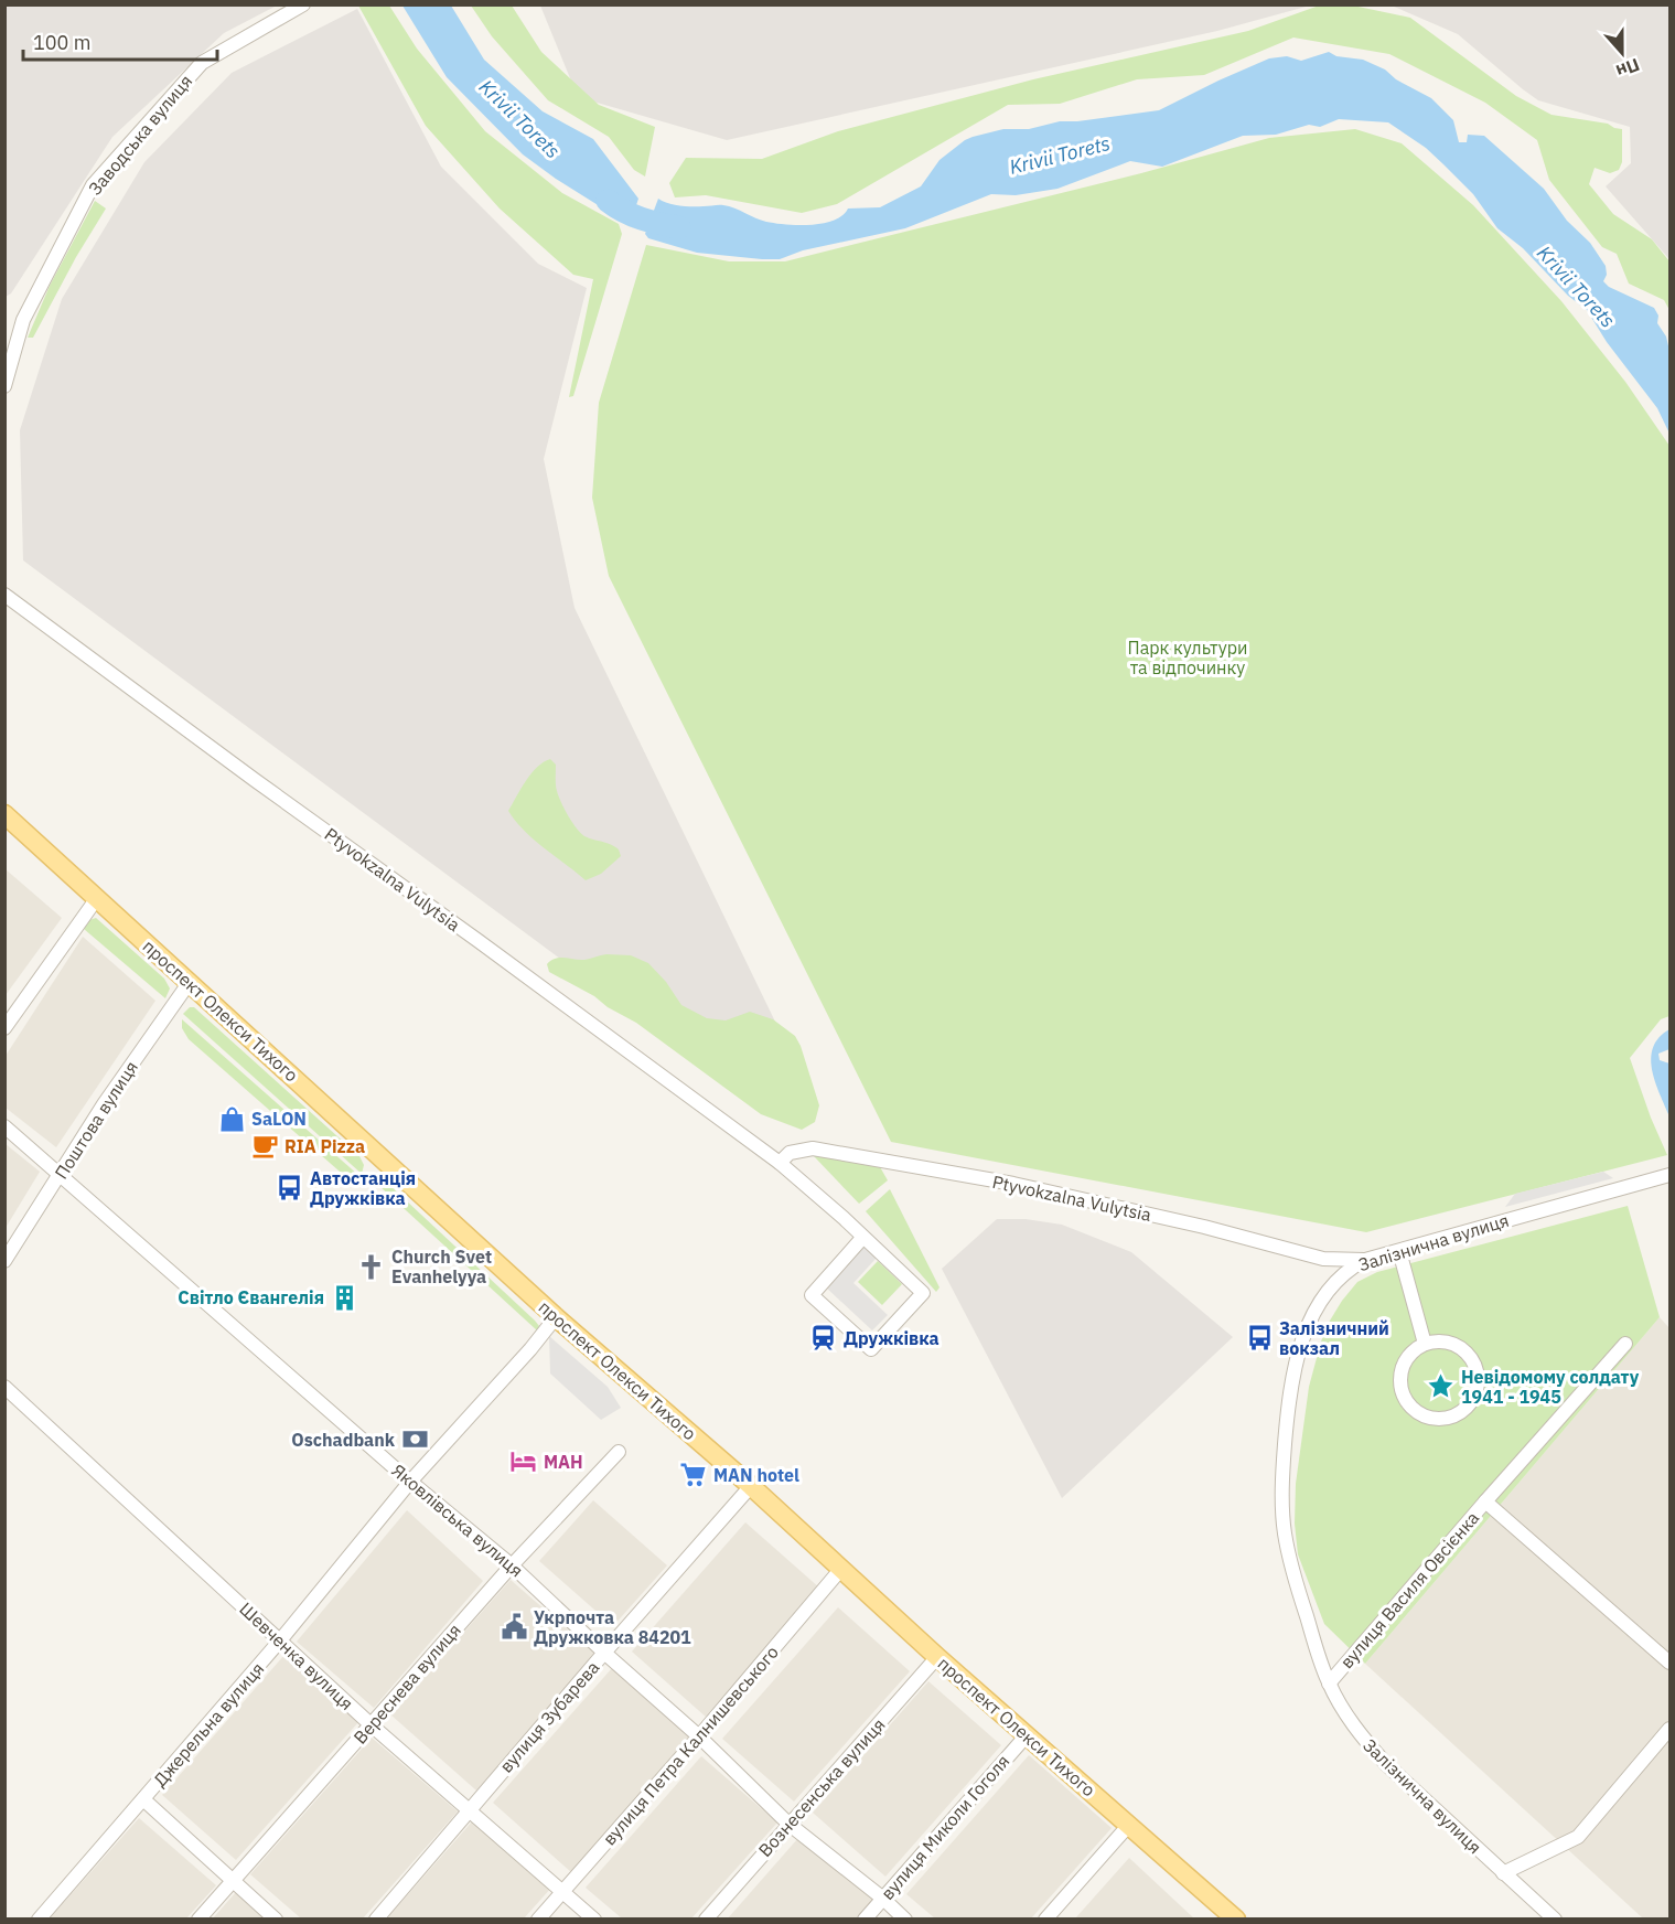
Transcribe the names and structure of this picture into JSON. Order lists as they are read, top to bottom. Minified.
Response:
{"streets":{"main road":["проспект Олекси Тихого"],"street":["Заводська вулиця","Ptyvokzalna Vulytsia","Поштова вулиця","Залізнична вулиця","Яковлівська вулиця","вулиця Василя Овсієнка","Шевченка вулиця","Вереснева вулиця","вулиця Зубарева","Джерельна вулиця","вулиця Петра Калнишевського","Вознесенська вулиця","вулиця Миколи Гоголя"]},"crossings":[["Ptyvokzalna Vulytsia","Залізнична вулиця"],["проспект Олекси Тихого","Поштова вулиця"],["проспект Олекси Тихого","вулиця Зубарева"],["проспект Олекси Тихого","Джерельна вулиця"],["проспект Олекси Тихого","вулиця Петра Калнишевського"],["проспект Олекси Тихого","Вознесенська вулиця"],["проспект Олекси Тихого","вулиця Миколи Гоголя"],["Поштова вулиця","Яковлівська вулиця"],["Залізнична вулиця","вулиця Василя Овсієнка"],["Яковлівська вулиця","Вереснева вулиця"],["Яковлівська вулиця","вулиця Зубарева"],["Яковлівська вулиця","Джерельна вулиця"],["Яковлівська вулиця","вулиця Петра Калнишевського"],["Яковлівська вулиця","Вознесенська вулиця"],["Яковлівська вулиця","вулиця Миколи Гоголя"],["Шевченка вулиця","Вереснева вулиця"],["Шевченка вулиця","вулиця Зубарева"],["Шевченка вулиця","Джерельна вулиця"],["Шевченка вулиця","вулиця Петра Калнишевського"]],"water":["Krivii Torets"],"parks":["Парк культури та відпочинку"],"places":{"shop":["SaLON"],"cafe":["RIA Pizza"],"bus stop":["Автостанція Дружківка","Залізничний вокзал"],"church":["Church Svet Evanhelyya"],"building":["Світло Євангелія"],"station":["Дружківка"],"place":["Невідомому солдату 1941 - 1945"],"bank":["Oschadbank"],"hotel":["МАН"],"supermarket":["MAN hotel"],"public building":["Укрпочта Дружковка 84201"]},"scale_bar":"100 m","north":"bottom"}
